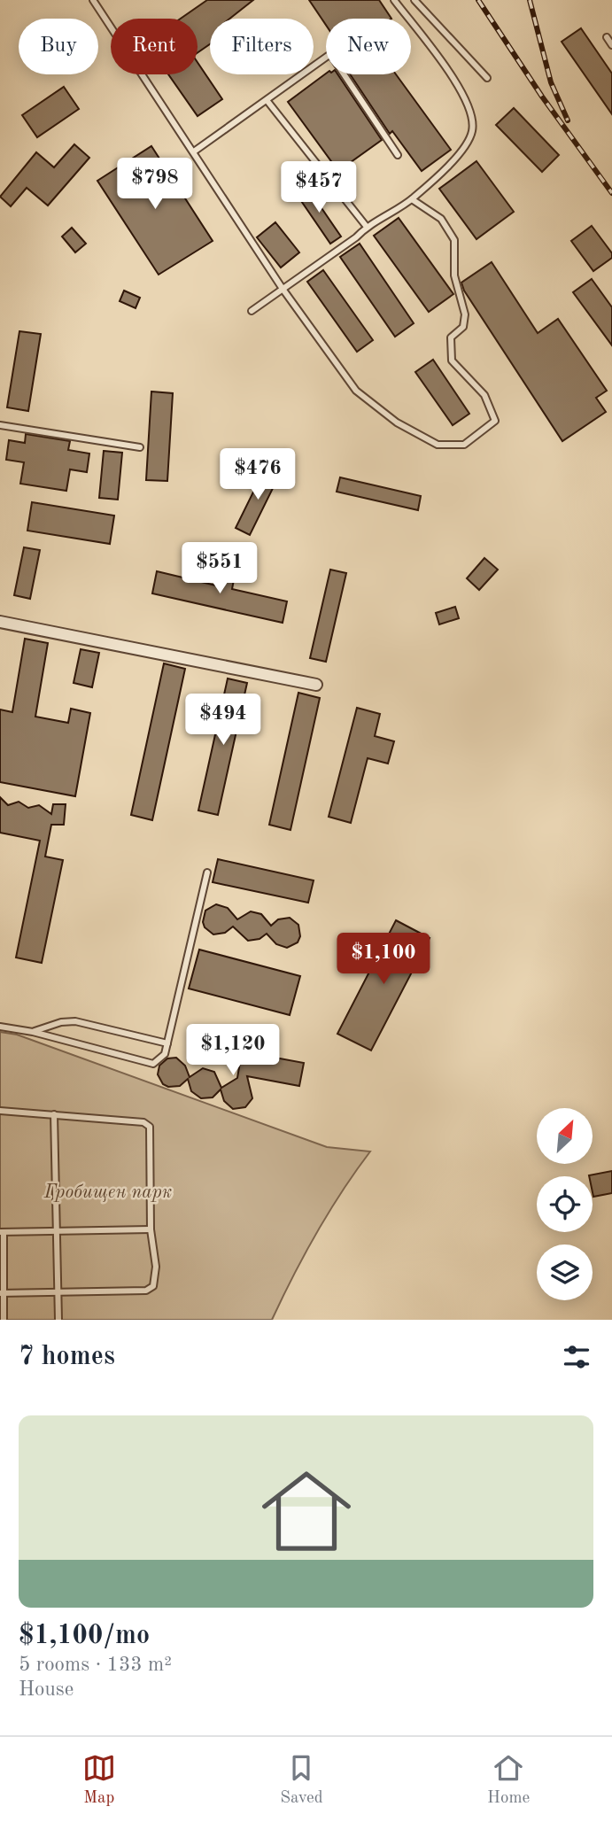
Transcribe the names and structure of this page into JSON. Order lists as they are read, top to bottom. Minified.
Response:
{"parks":["Гробищен парк"],"north":"top right","page":{"chip":["Buy","Rent","Filters","New"],"price":["$798","$457","$476","$551","$494","$1,100","$1,120"],"heading":"7 homes","list":[{"name":"$1,100/mo","note":"5 rooms · 133 m² · House"}],"tabs":["Map","Saved","Home"]}}
